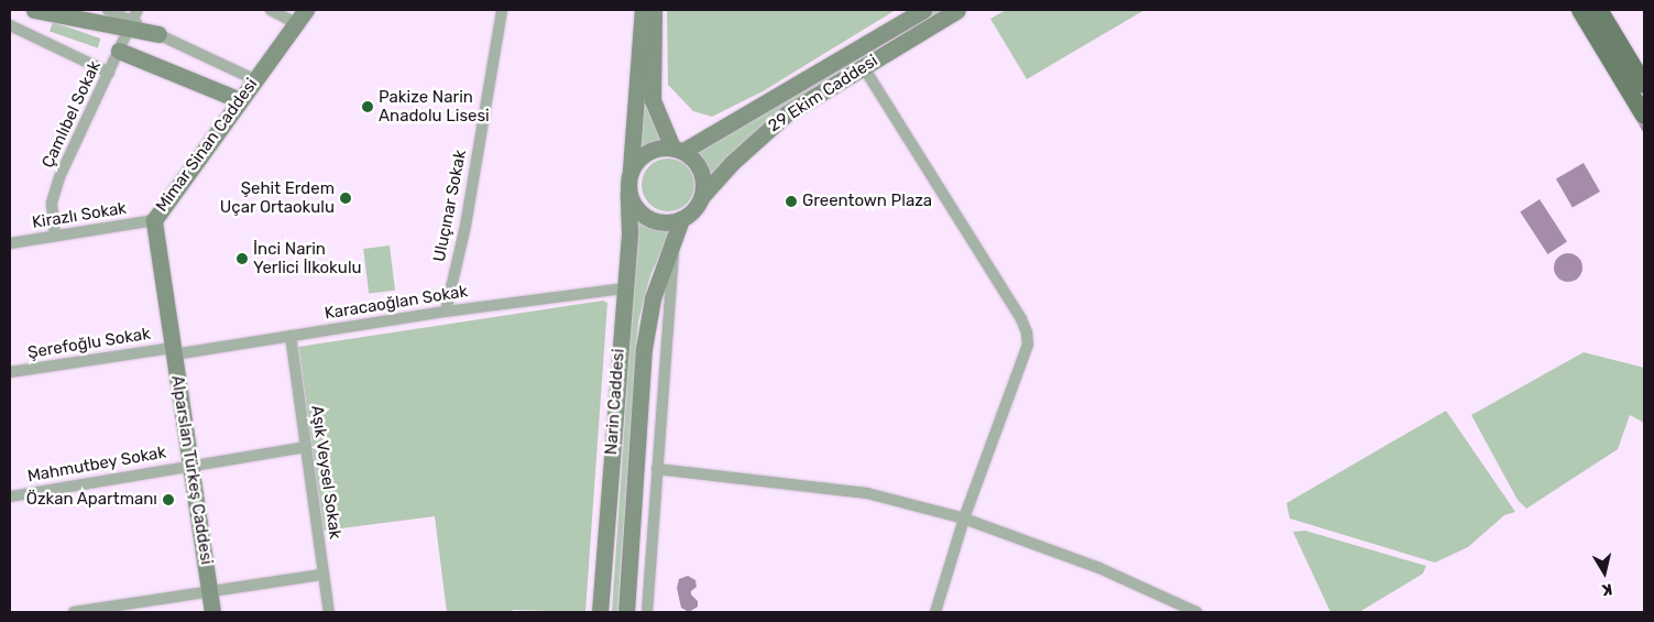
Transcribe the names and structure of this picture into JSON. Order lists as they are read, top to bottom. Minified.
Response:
{"streets":{"main road":["29 Ekim Caddesi","Mimar Sinan Caddesi","Narin Caddesi","Alparslan Türkeş Caddesi"],"street":["Çamlıbel Sokak","Uluçınar Sokak","Kirazlı Sokak","Karacaoğlan Sokak","Şerefoğlu Sokak","Mahmutbey Sokak","Aşık Veysel Sokak"]},"crossings":[["29 Ekim Caddesi","Narin Caddesi"],["Çamlıbel Sokak","Kirazlı Sokak"],["Mimar Sinan Caddesi","Kirazlı Sokak"],["Mimar Sinan Caddesi","Alparslan Türkeş Caddesi"],["Uluçınar Sokak","Karacaoğlan Sokak"],["Karacaoğlan Sokak","Şerefoğlu Sokak"],["Karacaoğlan Sokak","Narin Caddesi"],["Karacaoğlan Sokak","Alparslan Türkeş Caddesi"],["Karacaoğlan Sokak","Aşık Veysel Sokak"],["Şerefoğlu Sokak","Alparslan Türkeş Caddesi"],["Mahmutbey Sokak","Alparslan Türkeş Caddesi"],["Mahmutbey Sokak","Aşık Veysel Sokak"]],"places":["Pakize Narin Anadolu Lisesi","Şehit Erdem Uçar Ortaokulu","Greentown Plaza","İnci Narin Yerlici İlkokulu","Özkan Apartmanı"],"north":"bottom"}
